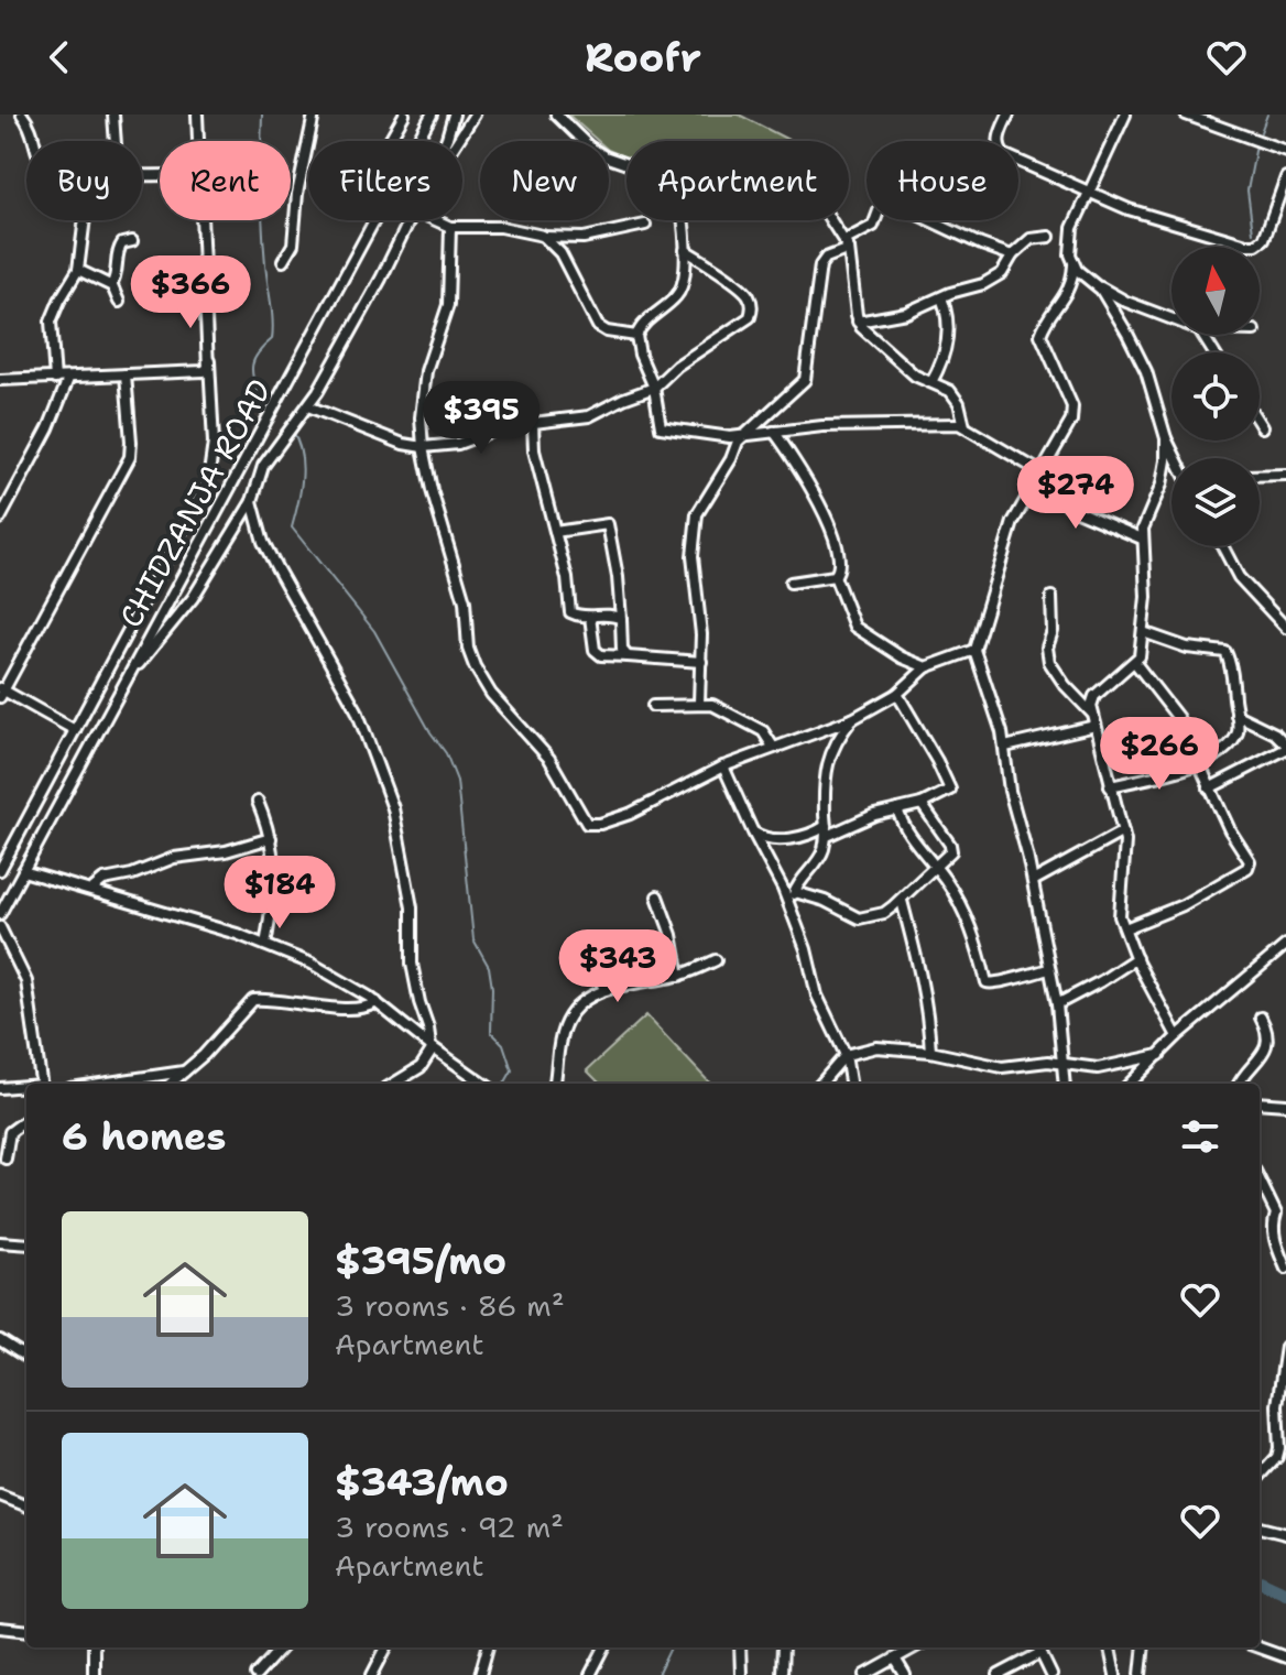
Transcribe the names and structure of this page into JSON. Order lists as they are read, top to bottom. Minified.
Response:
{"streets":{"street":["CHIDZANJA ROAD"]},"north":"top","page":{"header":"Roofr","chip":["Buy","Rent","Filters","New","Apartment","House"],"price":["$366","$395","$274","$266","$184","$343"],"heading":"6 homes","list":[{"name":"$395/mo","note":"3 rooms · 86 m² · Apartment"},{"name":"$343/mo","note":"3 rooms · 92 m² · Apartment"}]}}
